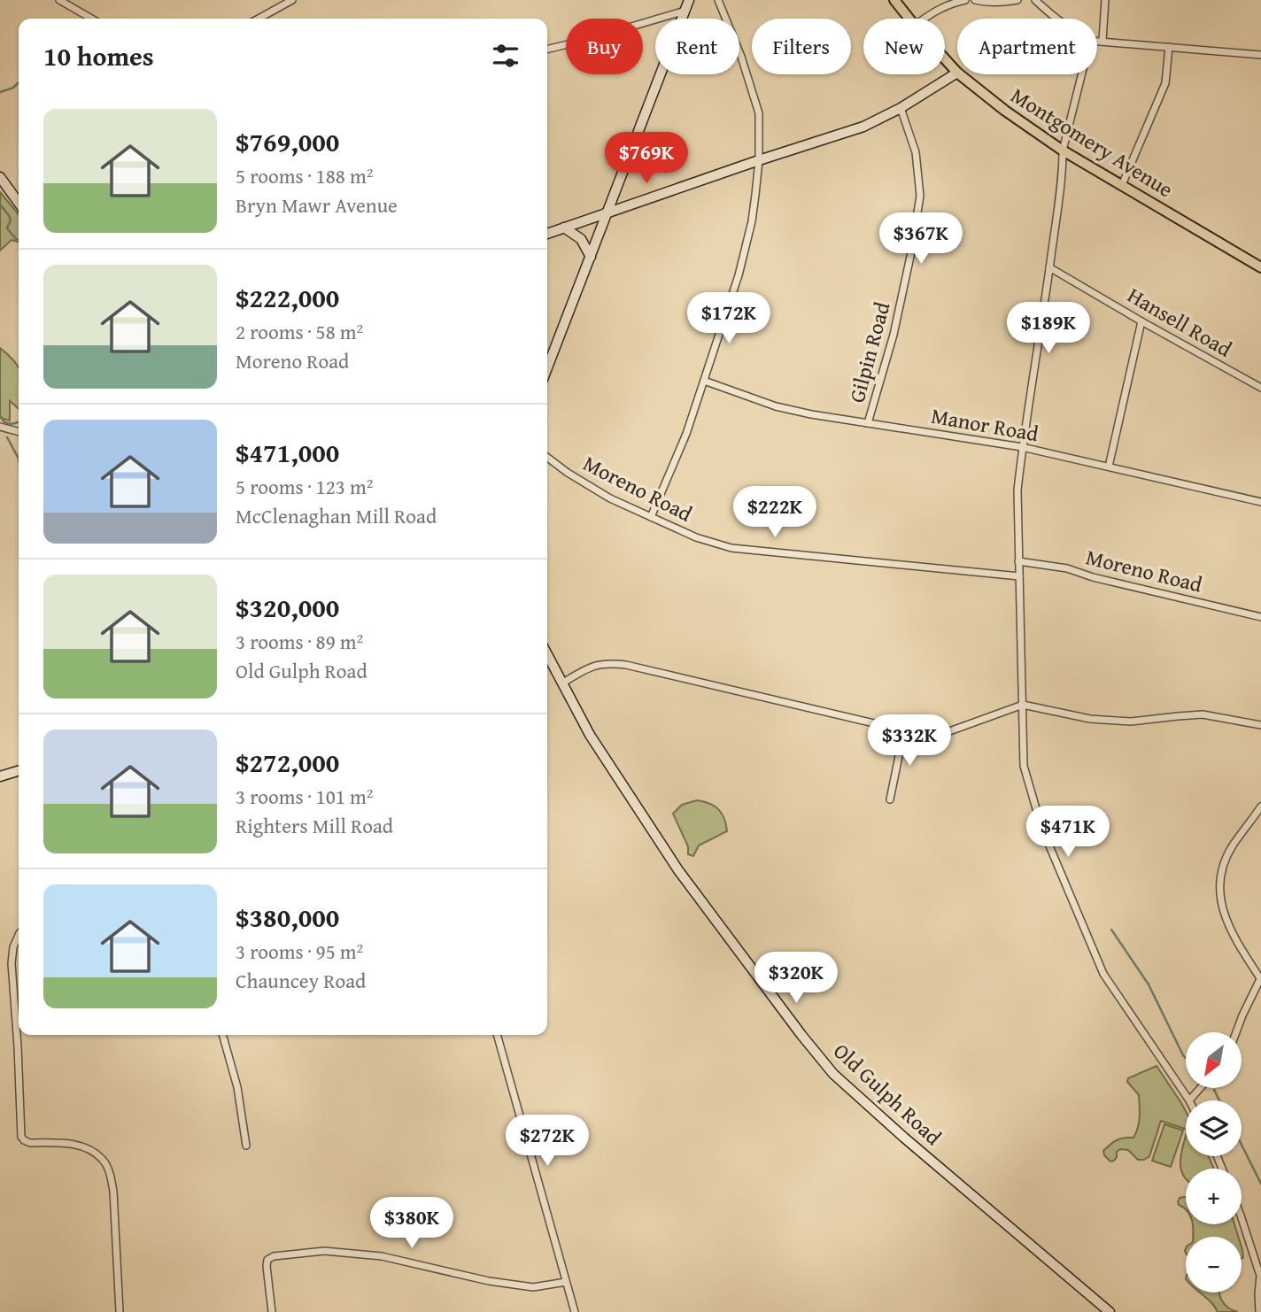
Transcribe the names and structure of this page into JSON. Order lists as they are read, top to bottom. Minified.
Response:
{"streets":{"main road":["Montgomery Avenue"],"street":["Hansell Road","Gilpin Road","Manor Road","Moreno Road","Old Gulph Road"]},"crossings":[["Gilpin Road","Manor Road"]],"north":"bottom left","page":{"chip":["Buy","Rent","Filters","New","Apartment"],"heading":"10 homes","list":[{"name":"$769,000","note":"5 rooms · 188 m² · Bryn Mawr Avenue"},{"name":"$222,000","note":"2 rooms · 58 m² · Moreno Road"},{"name":"$471,000","note":"5 rooms · 123 m² · McClenaghan Mill Road"},{"name":"$320,000","note":"3 rooms · 89 m² · Old Gulph Road"},{"name":"$272,000","note":"3 rooms · 101 m² · Righters Mill Road"},{"name":"$380,000","note":"3 rooms · 95 m² · Chauncey Road"}],"price":["$769K","$367K","$172K","$189K","$222K","$332K","$471K","$320K","$272K","$380K"],"map_buttons":["+","−"]}}
